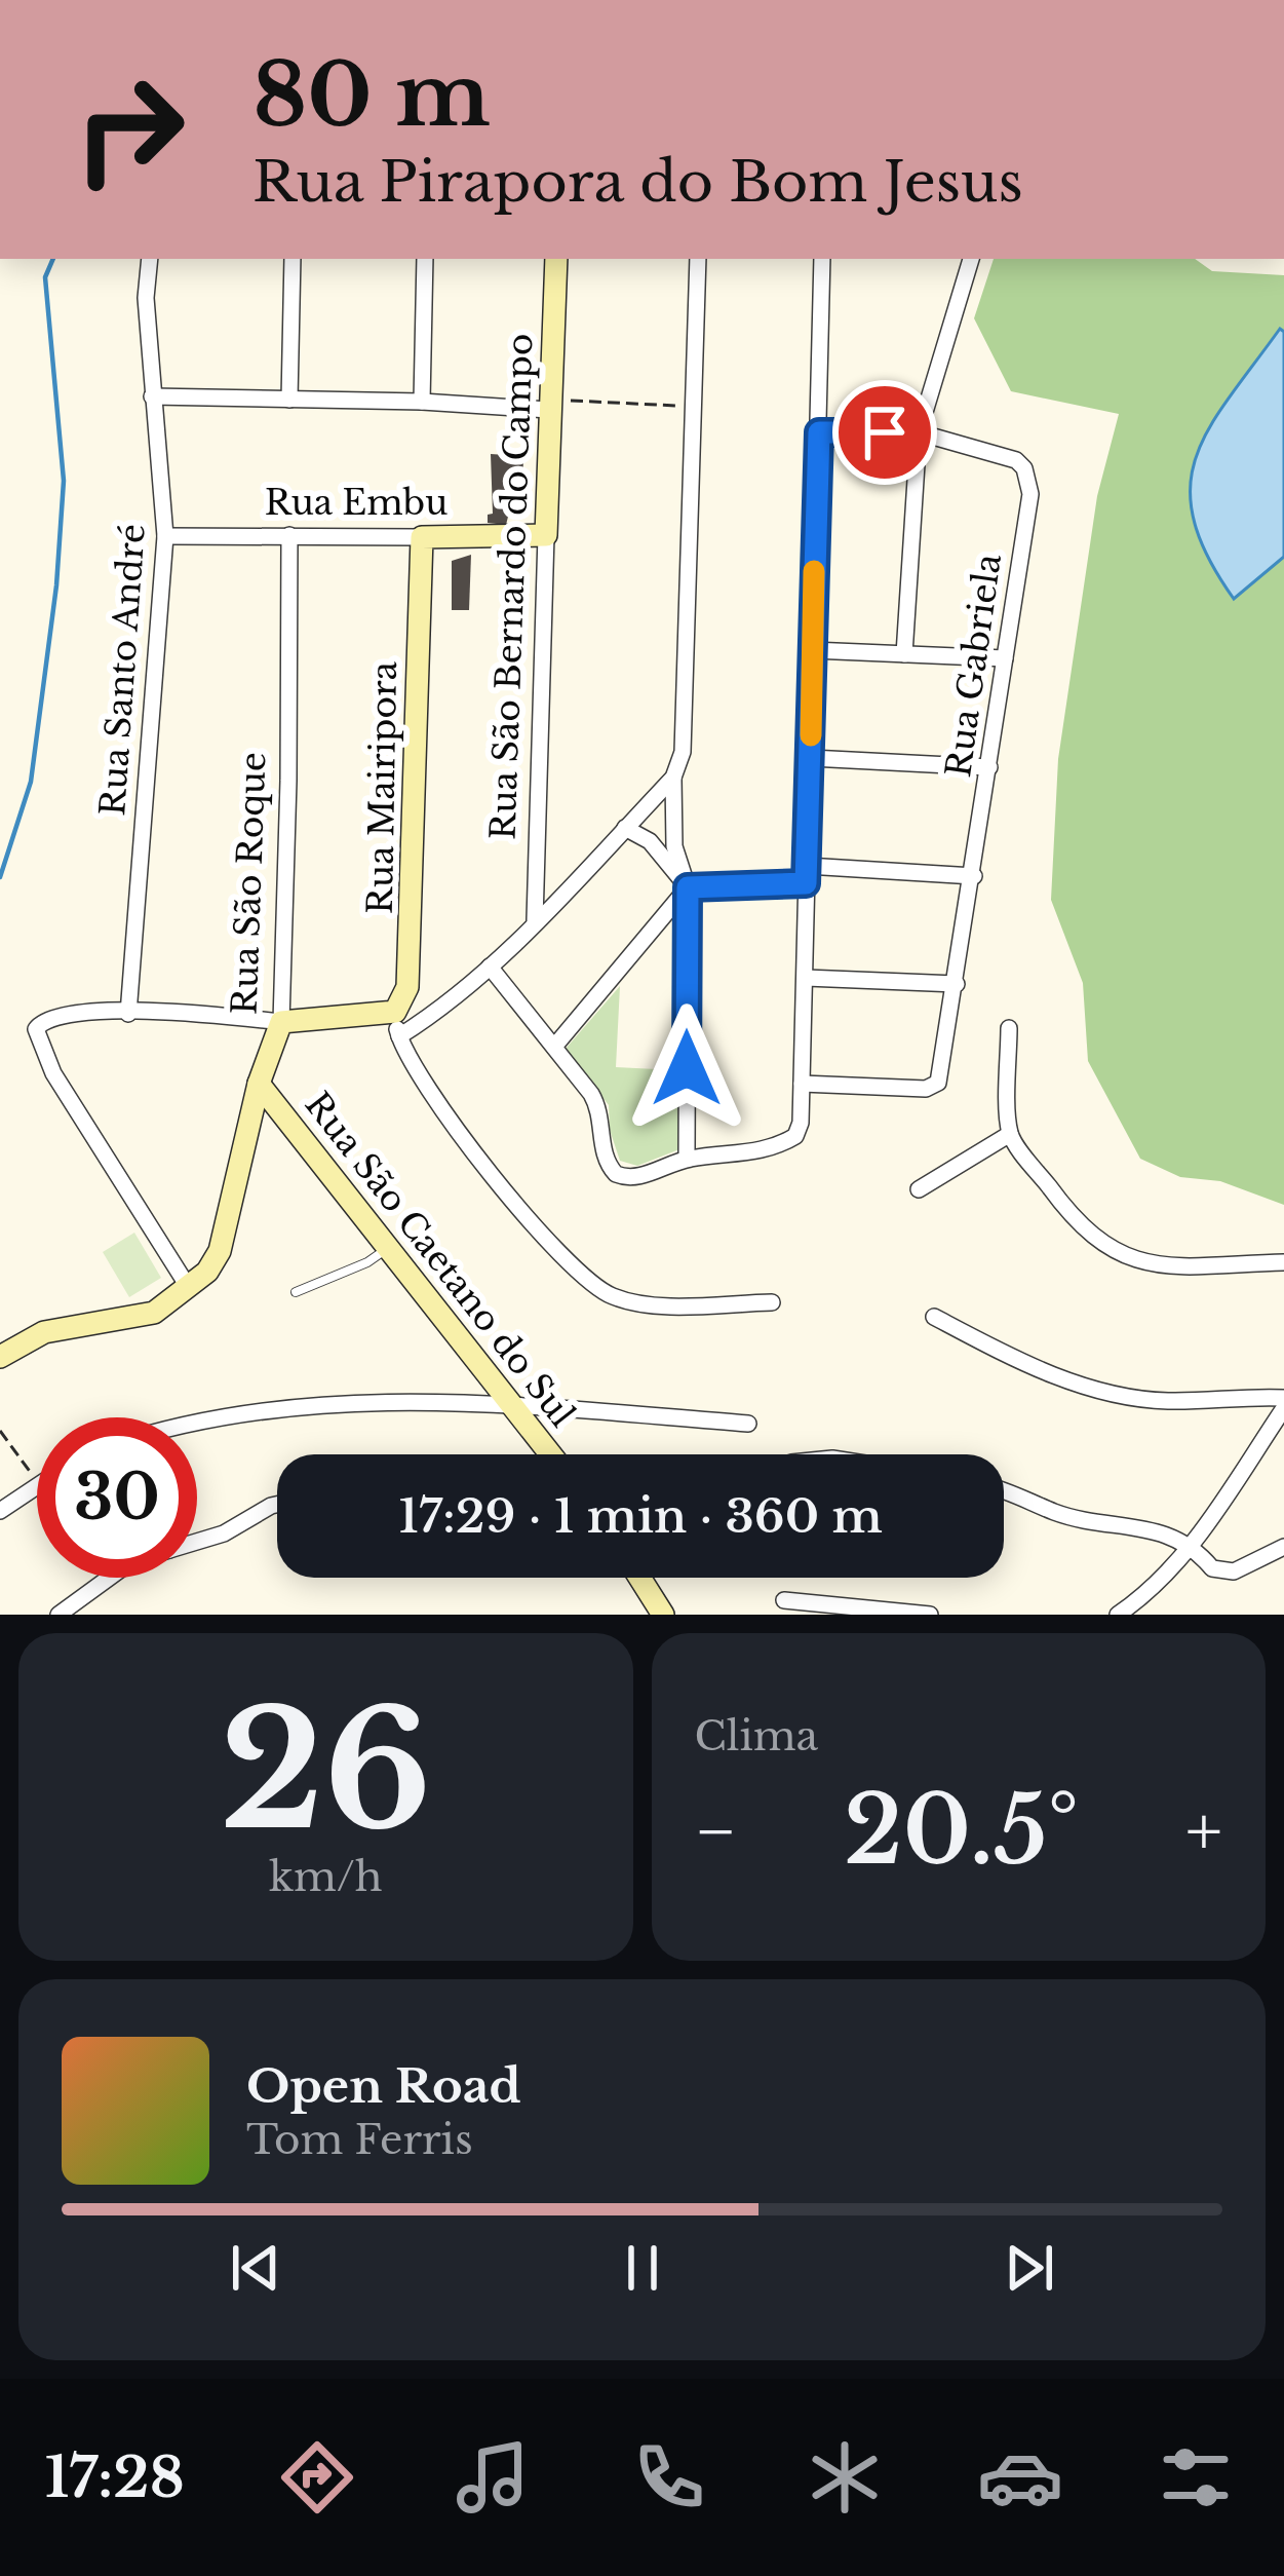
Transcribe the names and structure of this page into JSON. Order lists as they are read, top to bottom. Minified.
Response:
{"streets":{"street":["Rua Embu","Rua São Bernardo do Campo","Rua Gabriela","Rua Santo André","Rua Mairipora","Rua São Roque","Rua São Caetano do Sul"]},"crossings":[["Rua Embu","Rua São Bernardo do Campo"],["Rua Embu","Rua Santo André"],["Rua Embu","Rua Mairipora"],["Rua Embu","Rua São Roque"],["Rua São Roque","Rua São Caetano do Sul"]],"page":{"turn":["80 m","Rua Pirapora do Bom Jesus"],"limit":"30","trip":"17:29 · 1 min · 360 m","tile":[["26","km/h"],"Clima"],"heat":["−","20.5°","+"],"song":["Open Road","Tom Ferris"],"tabs":"17:28"}}
